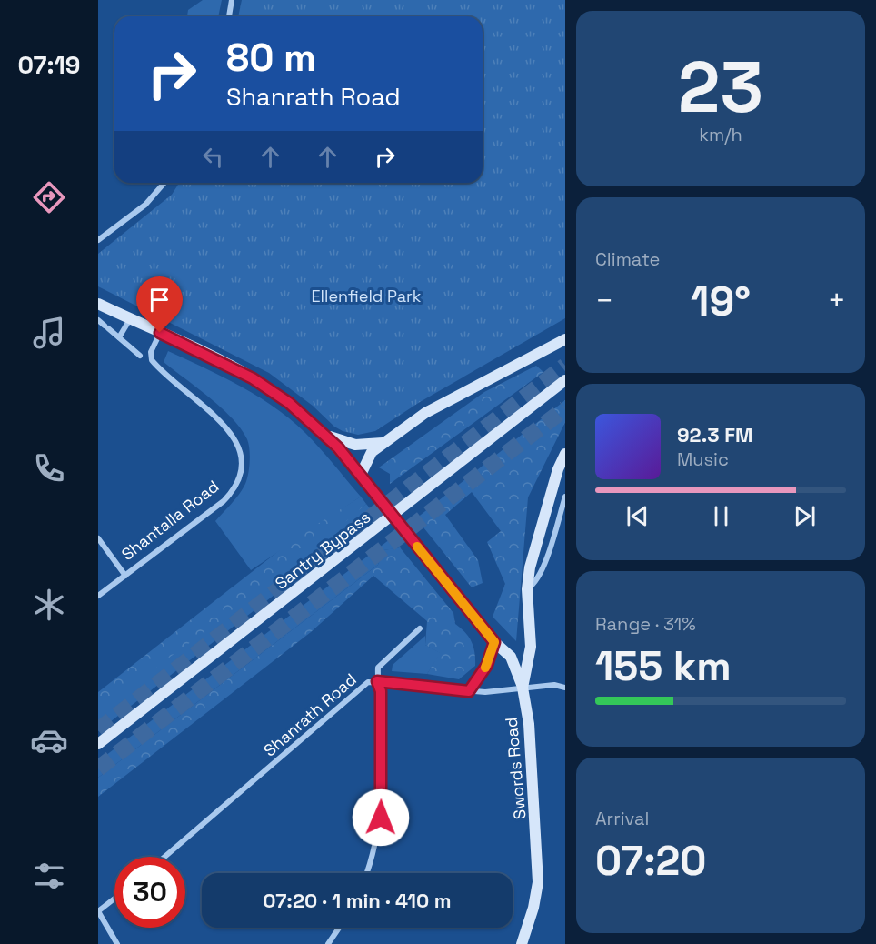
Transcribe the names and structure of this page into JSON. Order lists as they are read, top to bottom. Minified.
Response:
{"streets":{"main road":["Santry Bypass","Swords Road"],"street":["Shantalla Road","Shanrath Road"]},"crossings":[["Shanrath Road","Swords Road"]],"parks":["Ellenfield Park"],"page":{"tabs":"07:19","tile":[["23","km/h"],"Climate",["Range · 31%","155 km"],["Arrival","07:20"]],"turn":["80 m","Shanrath Road"],"heat":["−","19°","+"],"song":["92.3 FM","Music"],"limit":"30","trip":"07:20 · 1 min · 410 m"}}
